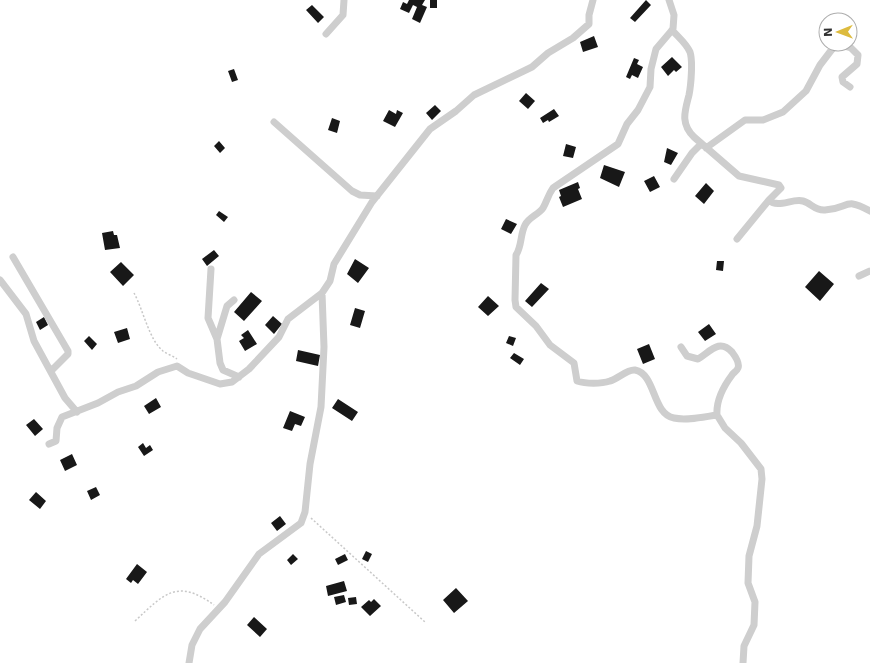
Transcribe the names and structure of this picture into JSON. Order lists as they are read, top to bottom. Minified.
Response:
{"north":"left"}
